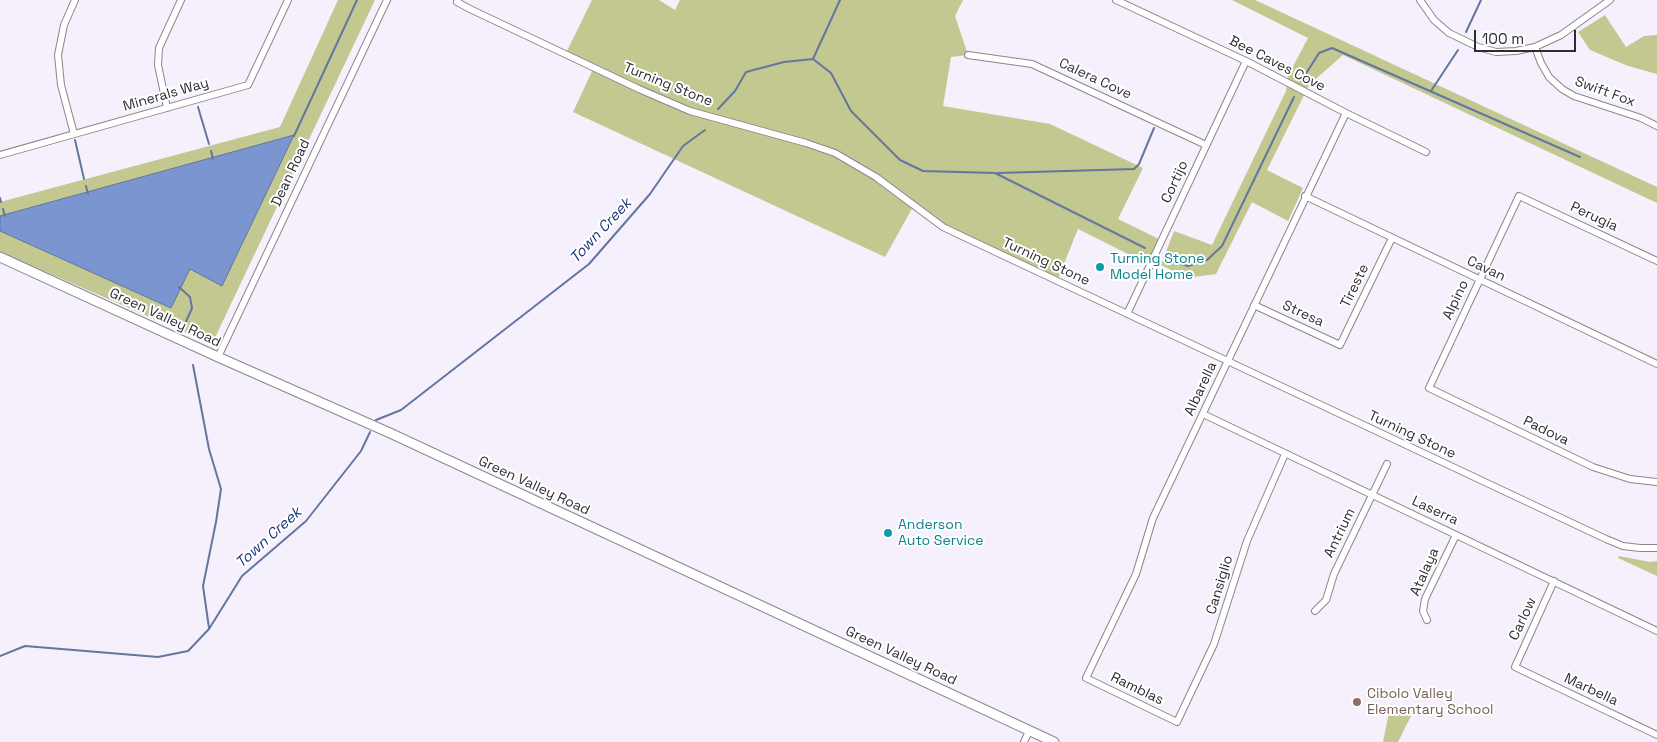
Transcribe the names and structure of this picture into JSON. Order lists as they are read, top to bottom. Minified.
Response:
{"streets":{"street":["Bee Caves Cove","Calera Cove","Turning Stone","Swift Fox","Minerals Way","Dean Road","Cortijo","Perugia","Cavan","Tireste","Alpino","Stresa","Green Valley Road","Albarella","Padova","Laserra","Antrium","Atalaya","Cansiglio","Carlow","Ramblas","Marbella"]},"crossings":[["Bee Caves Cove","Cortijo"],["Bee Caves Cove","Albarella"],["Calera Cove","Cortijo"],["Turning Stone","Cortijo"],["Turning Stone","Albarella"],["Dean Road","Green Valley Road"],["Perugia","Alpino"],["Cavan","Tireste"],["Cavan","Alpino"],["Cavan","Albarella"],["Tireste","Stresa"],["Alpino","Padova"],["Stresa","Albarella"],["Albarella","Laserra"],["Albarella","Ramblas"],["Laserra","Antrium"],["Laserra","Atalaya"],["Laserra","Cansiglio"],["Laserra","Carlow"],["Cansiglio","Ramblas"],["Carlow","Marbella"]],"water":["Town Creek"],"places":["Turning Stone Model Home","Anderson Auto Service","Cibolo Valley Elementary School"],"scale_bar":"100 m"}
